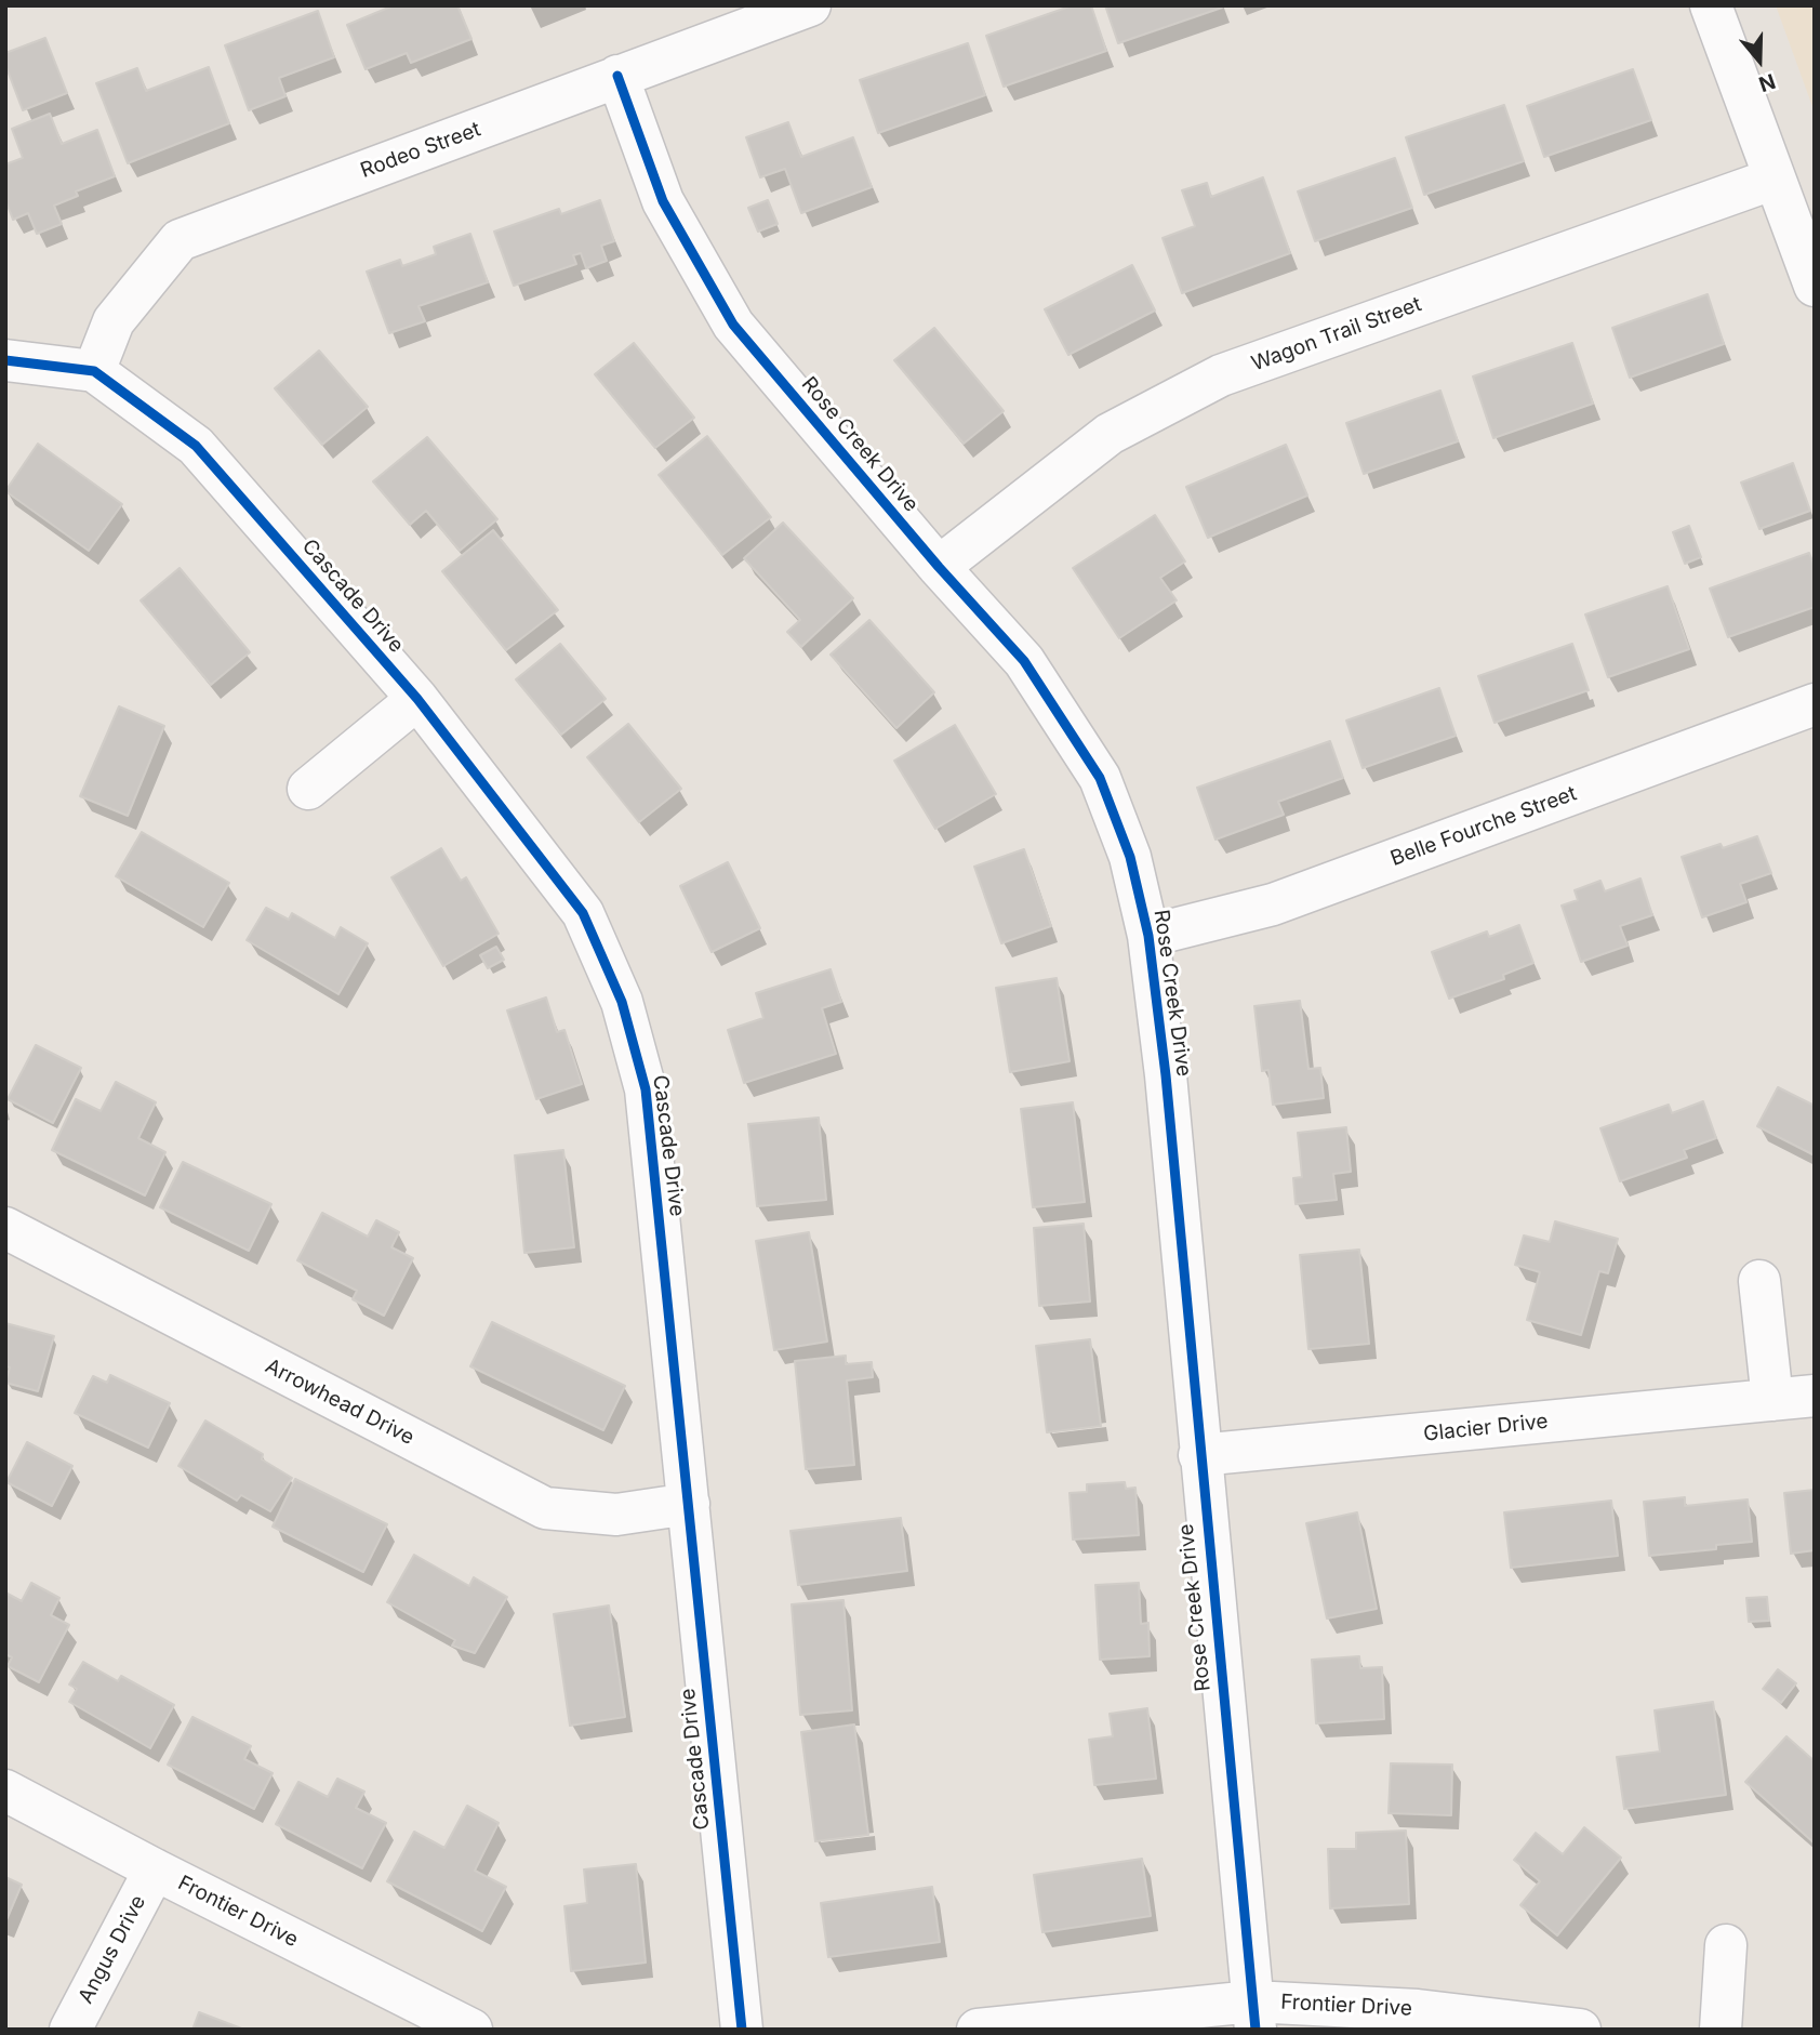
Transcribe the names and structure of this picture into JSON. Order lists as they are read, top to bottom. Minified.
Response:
{"streets":{"street":["Rodeo Street","Wagon Trail Street","Rose Creek Drive","Cascade Drive","Belle Fourche Street","Arrowhead Drive","Glacier Drive","Frontier Drive","Angus Drive"]},"crossings":[["Rodeo Street","Rose Creek Drive"],["Rodeo Street","Cascade Drive"],["Wagon Trail Street","Rose Creek Drive"],["Rose Creek Drive","Belle Fourche Street"],["Rose Creek Drive","Glacier Drive"],["Rose Creek Drive","Frontier Drive"],["Cascade Drive","Arrowhead Drive"],["Frontier Drive","Angus Drive"]],"north":"bottom"}
